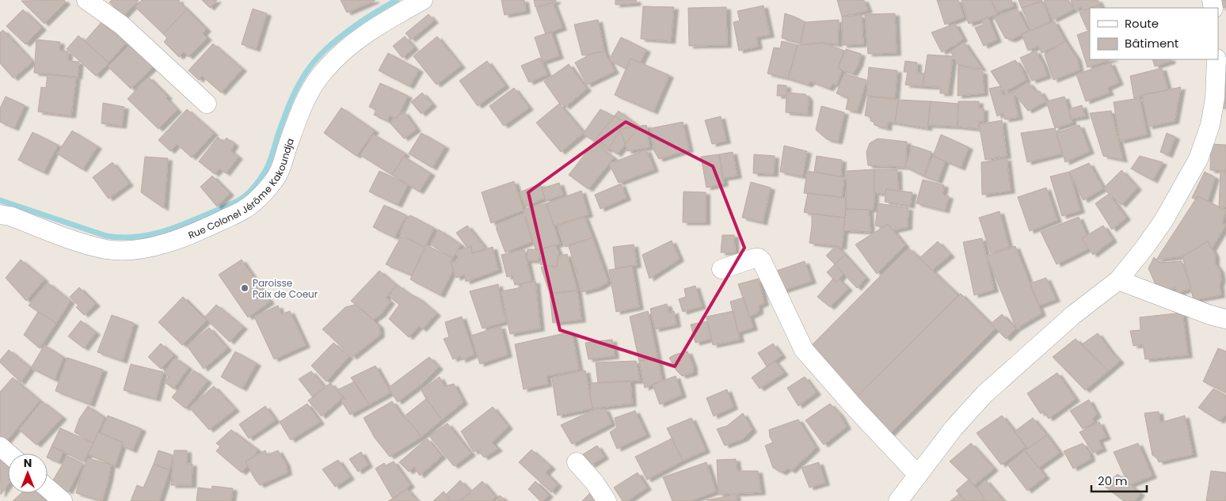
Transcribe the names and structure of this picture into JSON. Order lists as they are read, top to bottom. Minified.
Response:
{"streets":{"street":["Rue Colonel Jérôme Kakoundja"]},"places":["Paroisse Paix de Coeur"],"legend":["Route","Bâtiment"],"scale_bar":"20 m","north":"top"}
